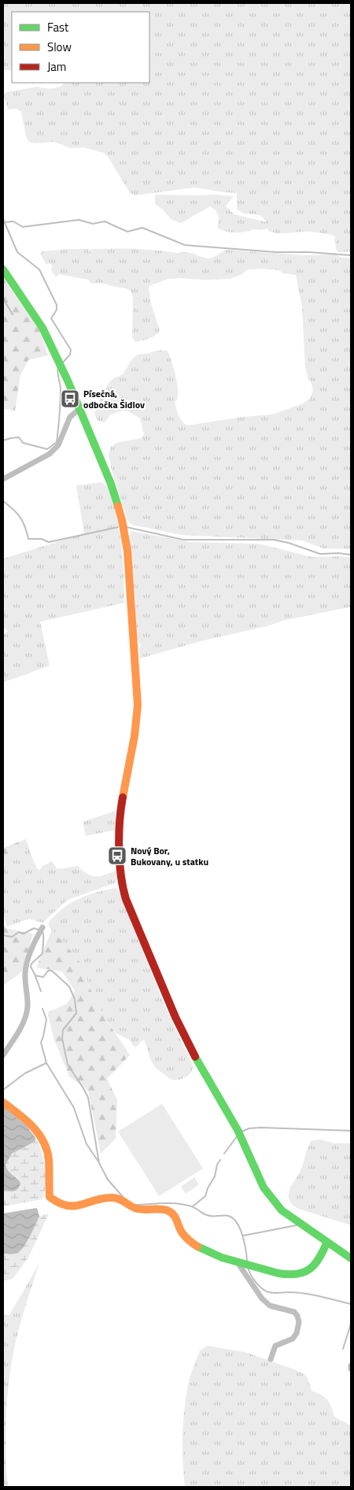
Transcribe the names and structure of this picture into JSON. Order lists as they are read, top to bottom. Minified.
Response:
{"places":{"bus stop":["Písečná, odbočka Šidlov","Nový Bor, Bukovany, u statku"]},"legend":["Fast","Slow","Jam"]}
